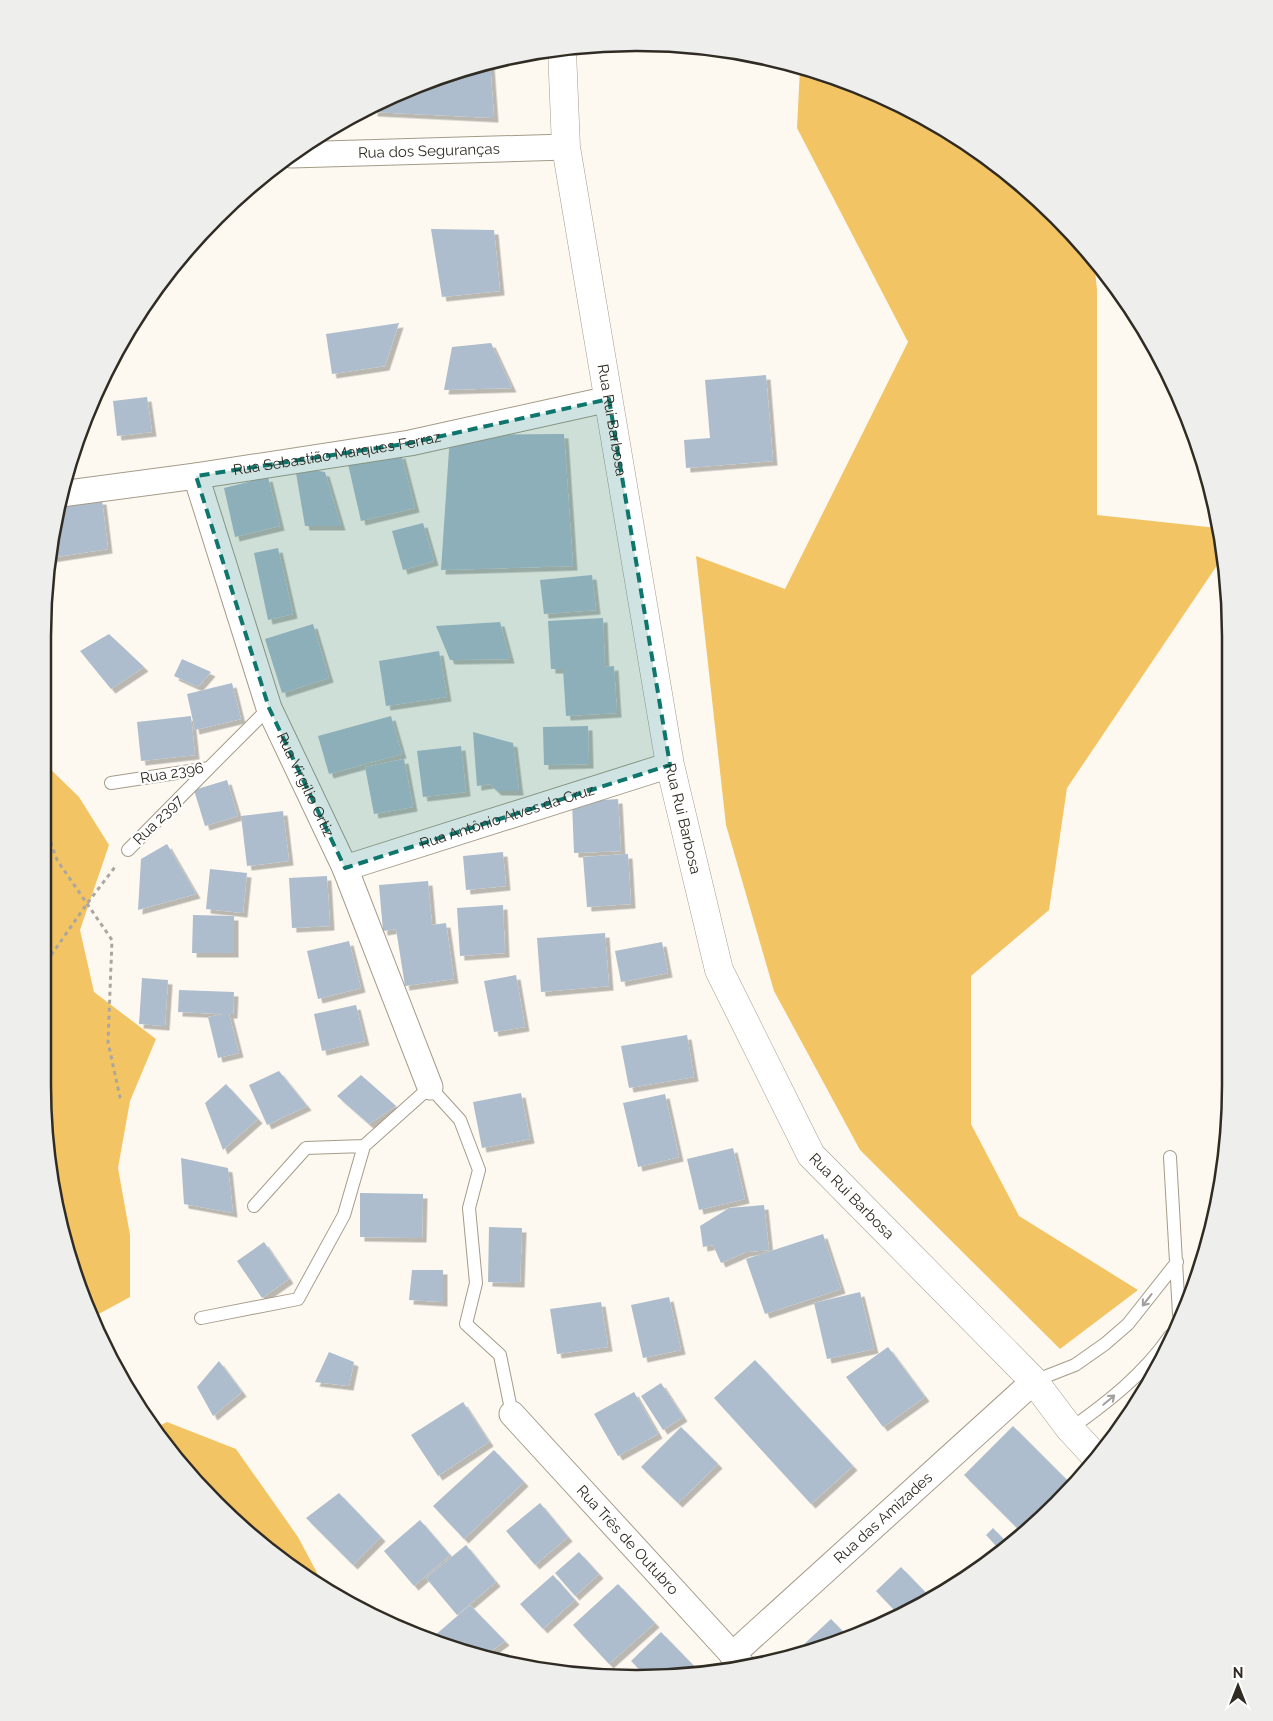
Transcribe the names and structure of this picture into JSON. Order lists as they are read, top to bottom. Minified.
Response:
{"streets":{"main road":["Rua Rui Barbosa"],"street":["Rua dos Seguranças","Rua Sebastião Marques Ferraz","Rua Virgílio Ortiz","Rua Antônio Alves da Cruz","Rua das Amizades","Rua Três de Outubro"],"lane":["Rua 2396","Rua 2397"]},"crossings":[["Rua dos Seguranças","Rua Rui Barbosa"],["Rua Rui Barbosa","Rua Sebastião Marques Ferraz"],["Rua Rui Barbosa","Rua Antônio Alves da Cruz"],["Rua Rui Barbosa","Rua das Amizades"],["Rua Sebastião Marques Ferraz","Rua Virgílio Ortiz"],["Rua 2396","Rua Virgílio Ortiz"],["Rua 2396","Rua 2397"],["Rua Virgílio Ortiz","Rua Antônio Alves da Cruz"],["Rua das Amizades","Rua Três de Outubro"]],"north":"top"}
